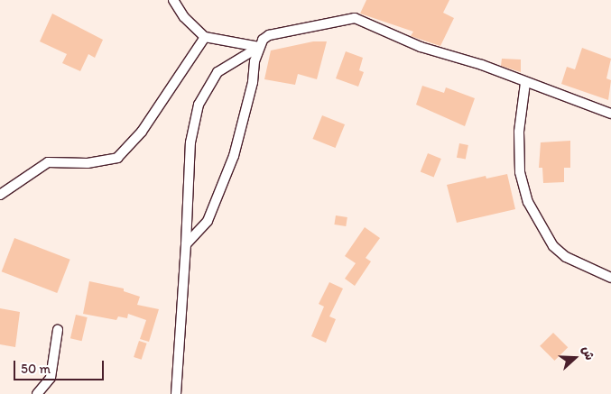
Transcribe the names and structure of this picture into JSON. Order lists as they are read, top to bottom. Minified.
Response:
{"scale_bar":"50 m","north":"right"}
